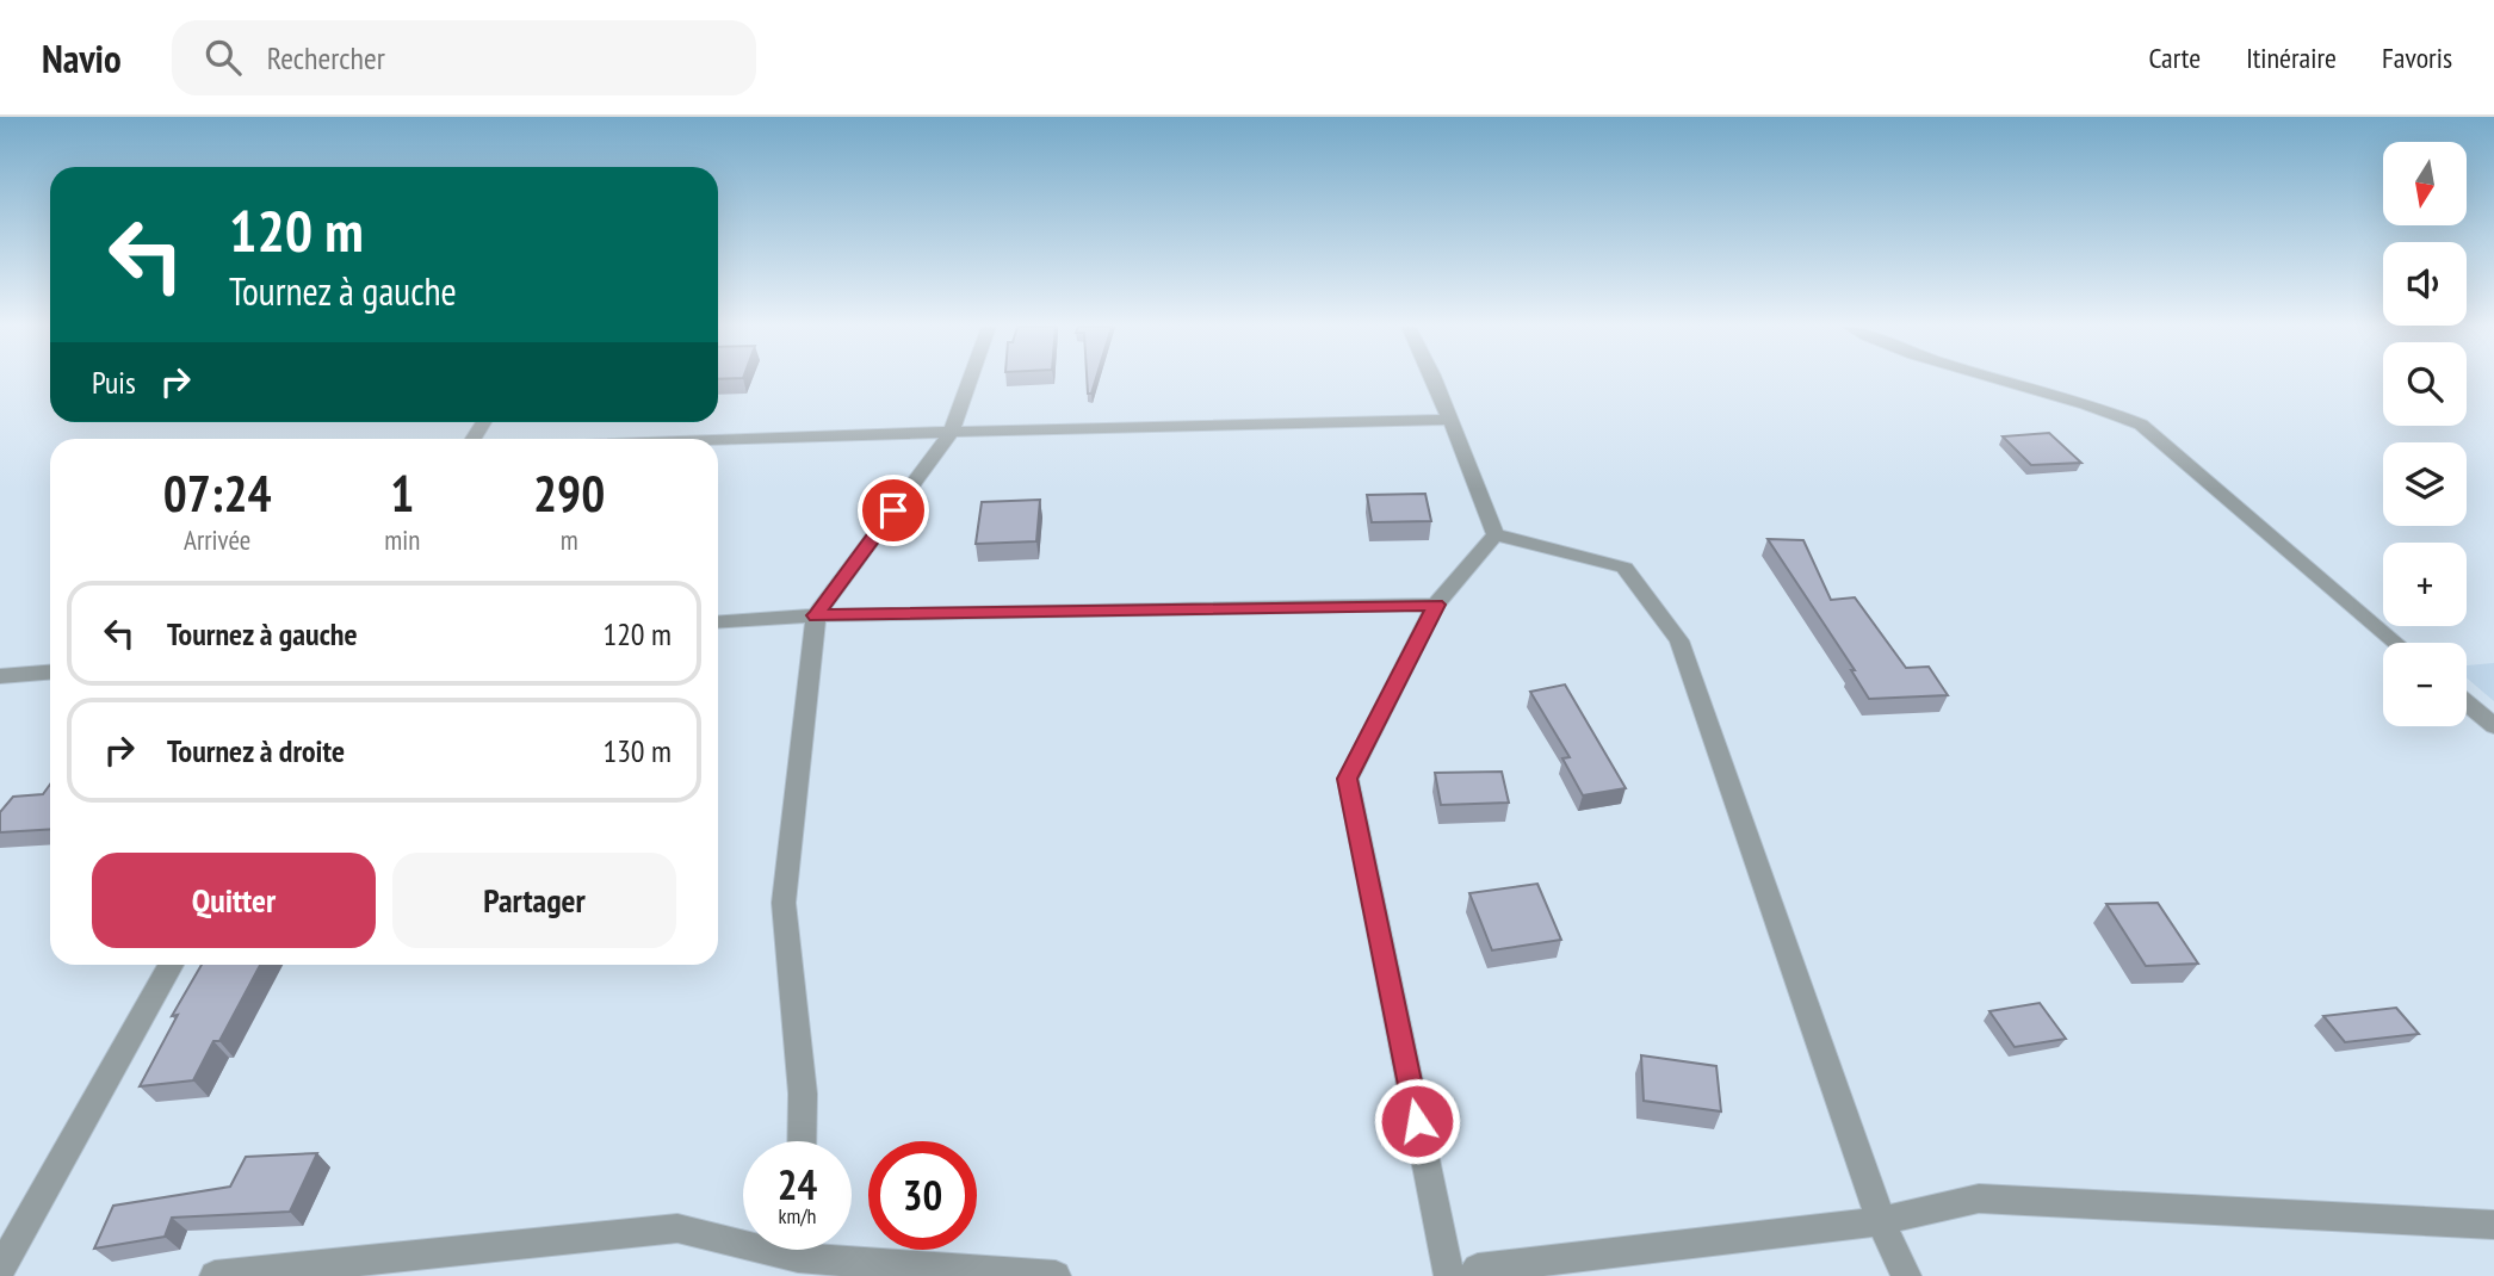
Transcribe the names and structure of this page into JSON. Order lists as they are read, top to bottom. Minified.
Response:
{"north":"bottom","page":{"header":"Navio","search":"Rechercher","nav":["Carte","Itinéraire","Favoris"],"map_buttons":["+","−"],"turn":["120 m","Tournez à gauche"],"then":"Puis","eta":["07:24","Arrivée","1","min","290","m"],"list":[{"name":"Tournez à gauche","value":"120 m"},{"name":"Tournez à droite","value":"130 m"}],"buttons":["Quitter","Partager"],"speed":"24 km/h","limit":"30"}}
